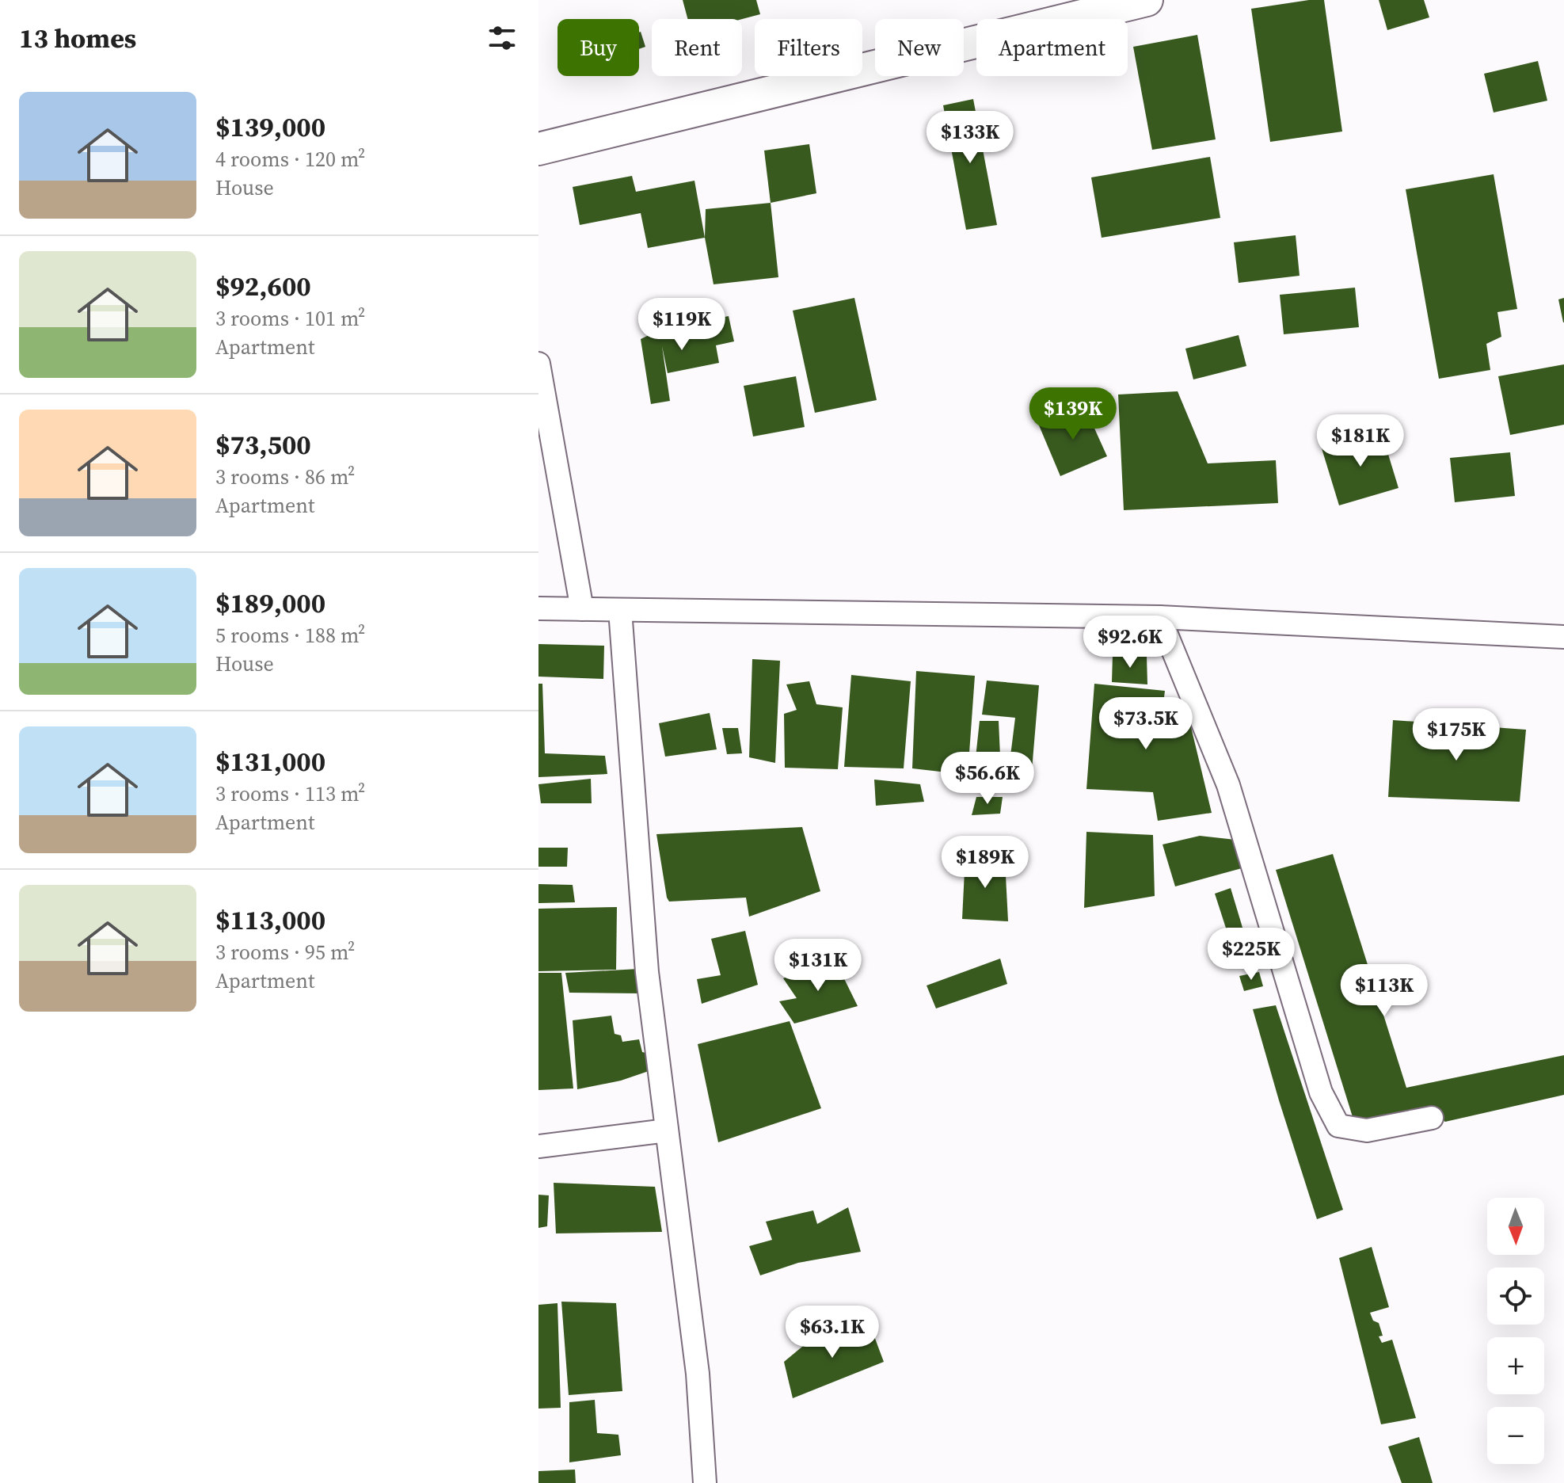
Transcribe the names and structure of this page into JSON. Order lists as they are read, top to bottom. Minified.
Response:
{"north":"bottom","page":{"heading":"13 homes","chip":["Buy","Rent","Filters","New","Apartment"],"list":[{"name":"$139,000","note":"4 rooms · 120 m² · House"},{"name":"$92,600","note":"3 rooms · 101 m² · Apartment"},{"name":"$73,500","note":"3 rooms · 86 m² · Apartment"},{"name":"$189,000","note":"5 rooms · 188 m² · House"},{"name":"$131,000","note":"3 rooms · 113 m² · Apartment"},{"name":"$113,000","note":"3 rooms · 95 m² · Apartment"}],"price":["$133K","$119K","$139K","$181K","$92.6K","$73.5K","$175K","$56.6K","$189K","$225K","$131K","$113K","$63.1K"],"map_buttons":["+","−"]}}
